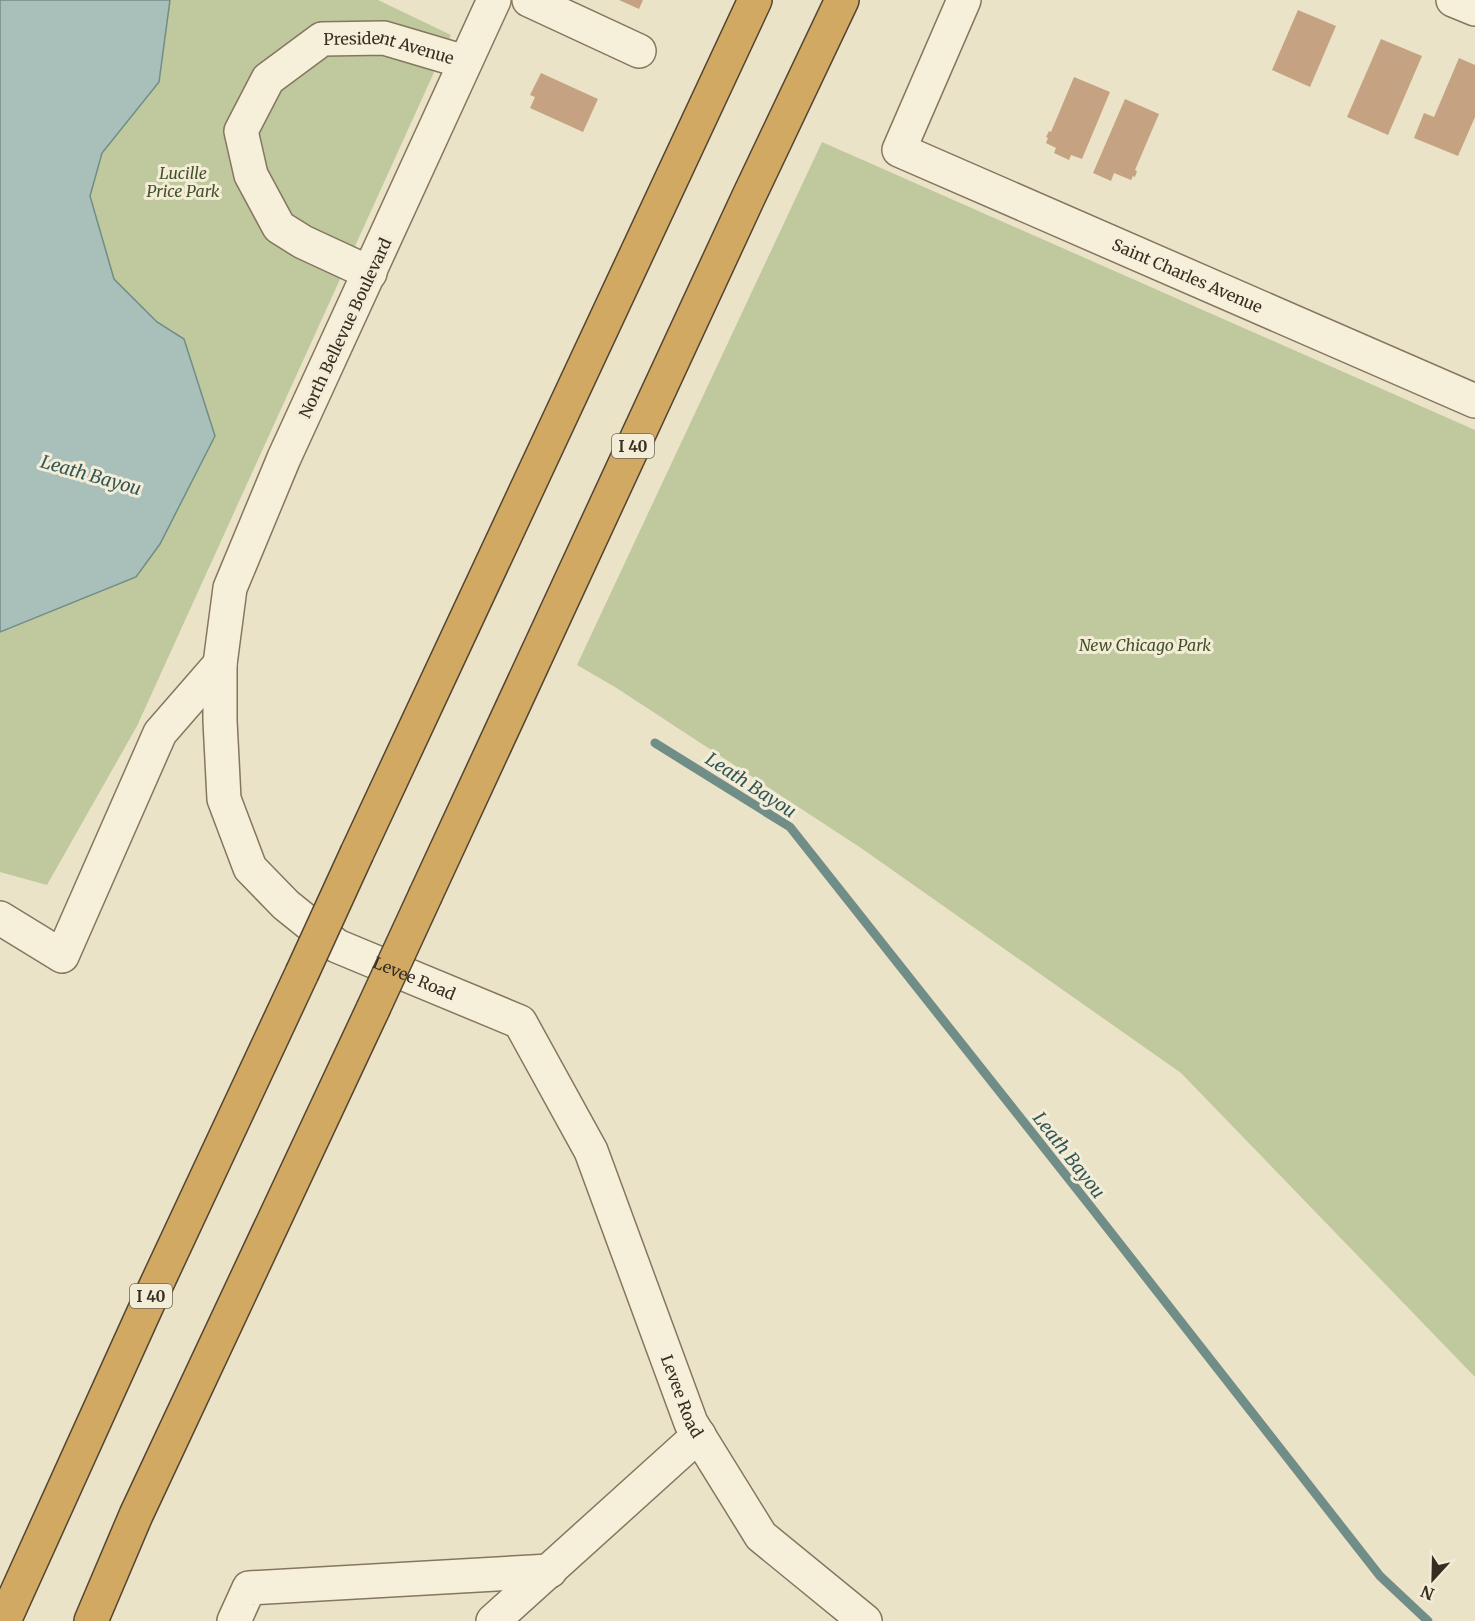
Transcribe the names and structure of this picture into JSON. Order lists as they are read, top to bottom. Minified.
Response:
{"streets":{"highway":["I 40"],"street":["President Avenue","Saint Charles Avenue","North Bellevue Boulevard","Levee Road"]},"crossings":[["President Avenue","North Bellevue Boulevard"],["North Bellevue Boulevard","Levee Road"]],"water":["Leath Bayou"],"parks":["Lucille Price Park","New Chicago Park"],"north":"bottom"}
